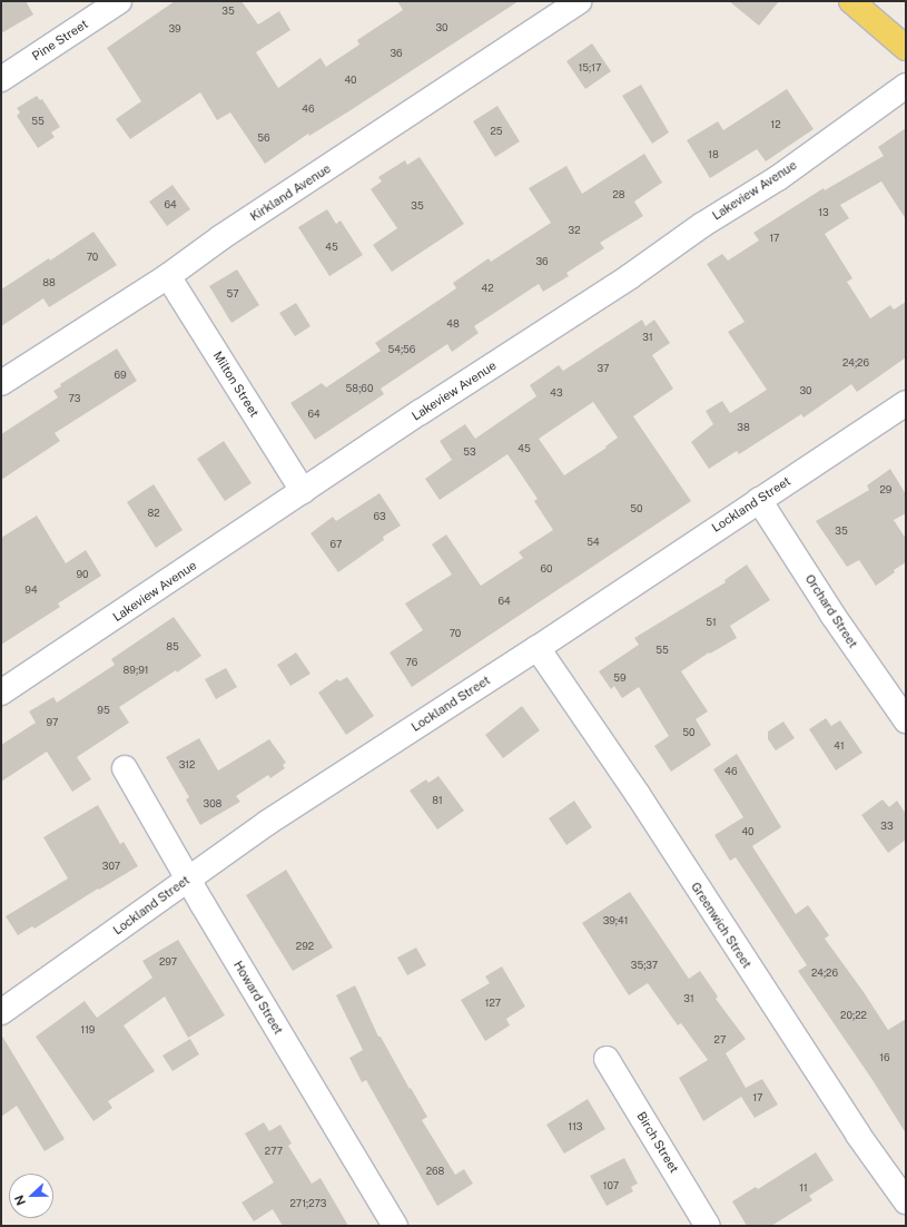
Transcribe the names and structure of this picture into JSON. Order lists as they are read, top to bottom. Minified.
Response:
{"streets":{"street":["Pine Street","Lakeview Avenue","Kirkland Avenue","Milton Street","Lockland Street","Orchard Street","Greenwich Street","Howard Street","Birch Street"]},"crossings":[["Lakeview Avenue","Milton Street"],["Kirkland Avenue","Milton Street"],["Lockland Street","Orchard Street"],["Lockland Street","Greenwich Street"],["Lockland Street","Howard Street"]],"house_numbers":["35","30","39","36","15;17","40","46","55","12","25","56","18","28","64","35","13","32","17","45","70","36","88","42","57","48","31","54;56","24;26","37","69","58;60","30","43","73","64","38","45","53","29","50","82","63","35","54","67","60","90","94","64","51","70","85","55","76","89;91","59","95","97","50","41","312","46","81","308","33","40","307","39;41","292","297","35;37","24;26","31","127","20;22","119","27","16","17","113","277","268","107","11","271;273"],"north":"left"}
